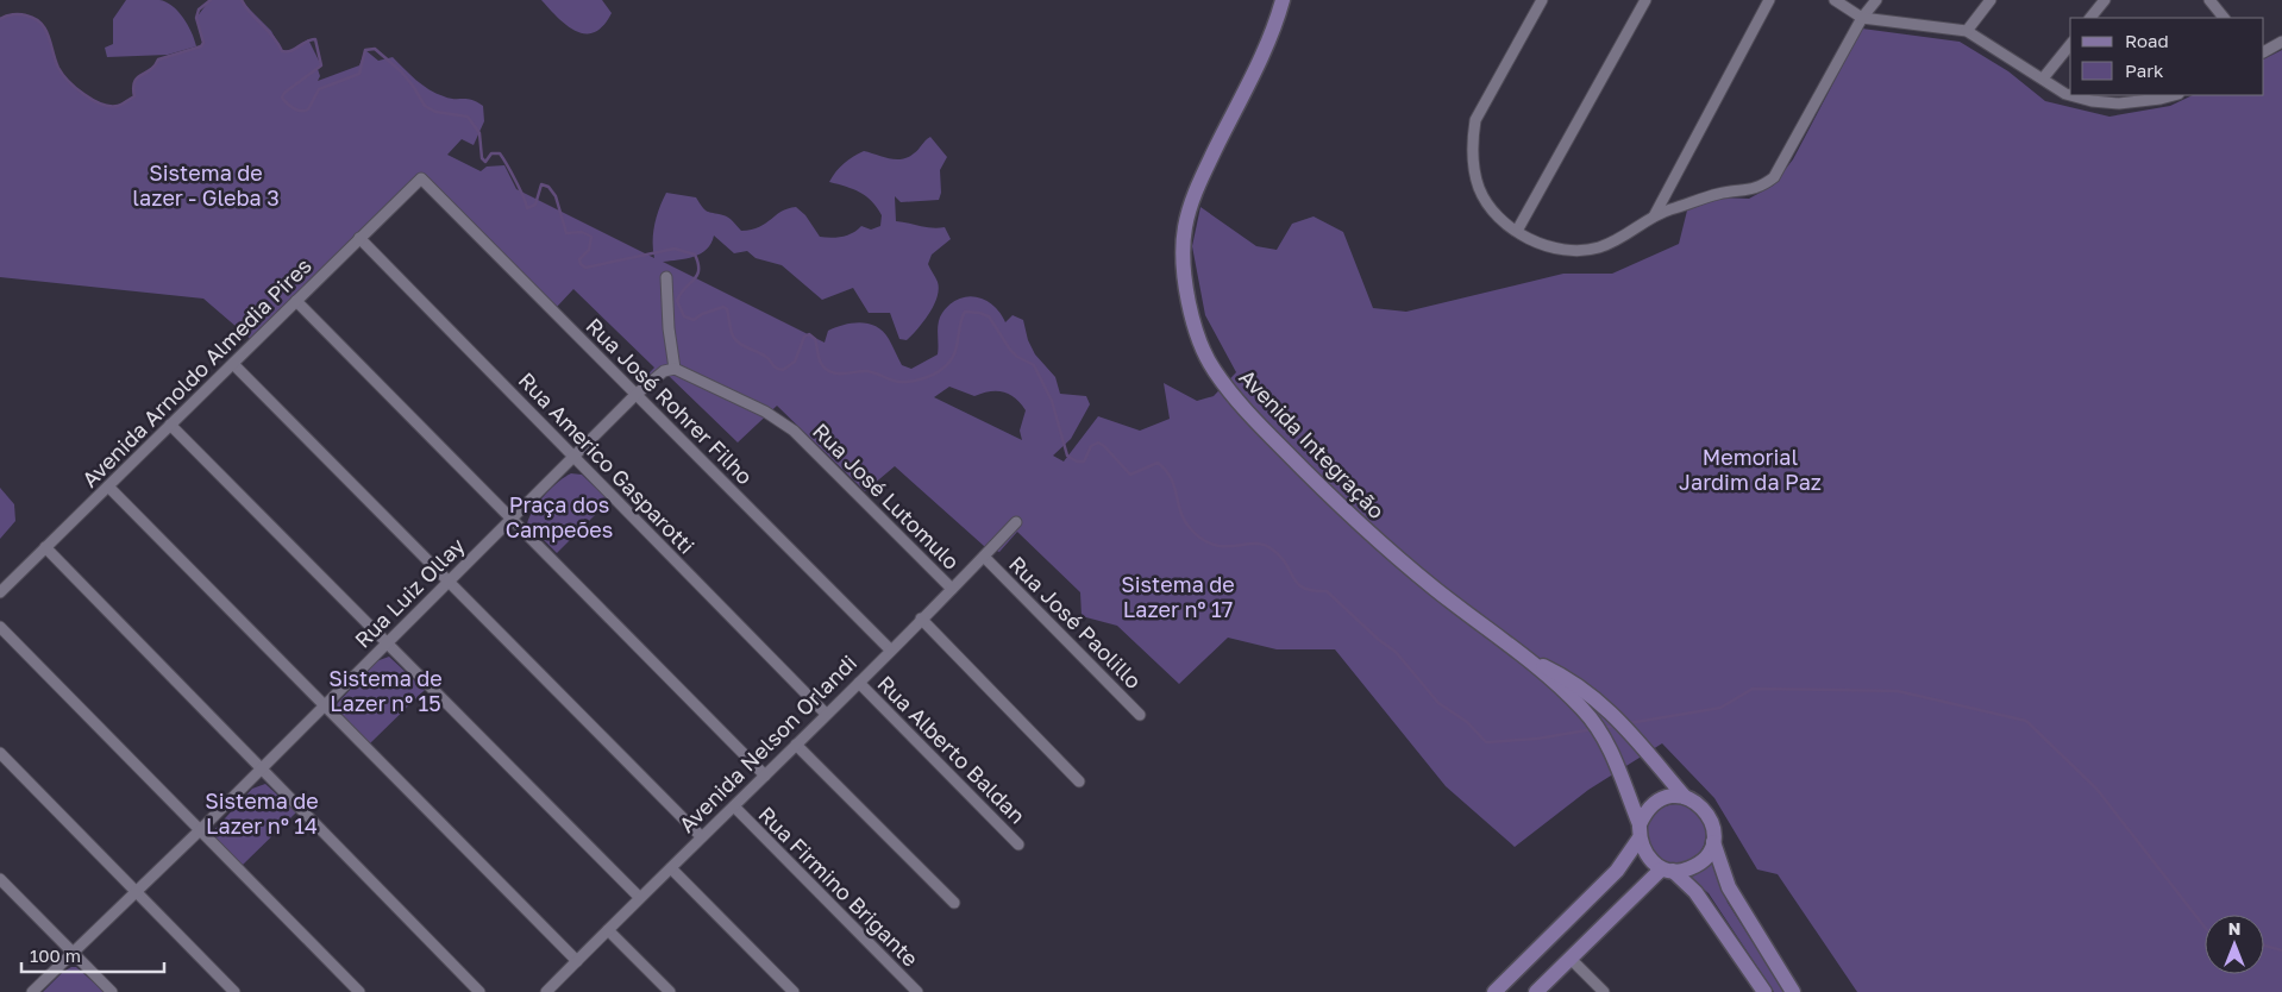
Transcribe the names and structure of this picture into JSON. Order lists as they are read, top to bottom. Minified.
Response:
{"streets":{"main road":["Avenida Integração"],"street":["Avenida Arnoldo Almedia Pires","Rua José Rohrer Filho","Rua Americo Gasparotti","Rua José Lutomulo","Rua Luiz Ollay","Rua José Paolillo","Avenida Nelson Orlandi","Rua Alberto Baldan","Rua Firmino Brigante"]},"crossings":[["Avenida Arnoldo Almedia Pires","Rua José Rohrer Filho"],["Avenida Arnoldo Almedia Pires","Rua Americo Gasparotti"],["Rua José Rohrer Filho","Rua Luiz Ollay"],["Rua José Rohrer Filho","Avenida Nelson Orlandi"],["Rua Americo Gasparotti","Rua Luiz Ollay"],["Rua Americo Gasparotti","Avenida Nelson Orlandi"],["Rua José Lutomulo","Rua Luiz Ollay"],["Rua José Lutomulo","Avenida Nelson Orlandi"],["Rua José Paolillo","Avenida Nelson Orlandi"],["Avenida Nelson Orlandi","Rua Alberto Baldan"],["Avenida Nelson Orlandi","Rua Firmino Brigante"]],"parks":["Sistema de lazer - Gleba 3","Memorial Jardim da Paz","Praça dos Campeões","Sistema de Lazer nº 17","Sistema de Lazer nº 15","Sistema de Lazer nº 14"],"legend":["Road","Park"],"scale_bar":"100 m","north":"top"}
